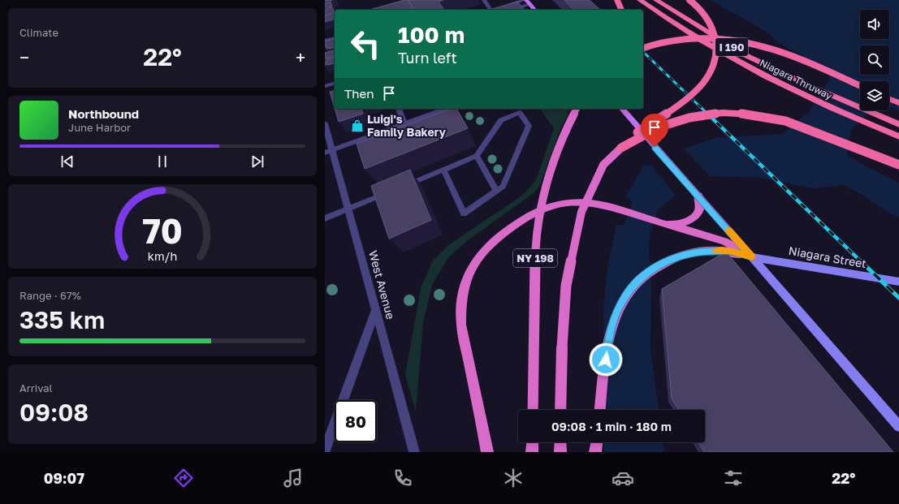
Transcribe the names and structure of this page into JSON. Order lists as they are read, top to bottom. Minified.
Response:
{"streets":{"highway":["I 190","Niagara Thruway","NY 198"],"main road":["Niagara Street"],"street":["West Avenue"]},"places":{"shop":["Luigi's Family Bakery"]},"page":{"tile":["Climate",["Range · 67%","335 km"],["Arrival","09:08"]],"turn":["100 m","Turn left"],"heat":["−","22°","+"],"then":"Then","song":["Northbound","June Harbor"],"limit":"80","trip":"09:08 · 1 min · 180 m","tabs":["09:07","22°"],"gauge":["70","km/h"]}}
